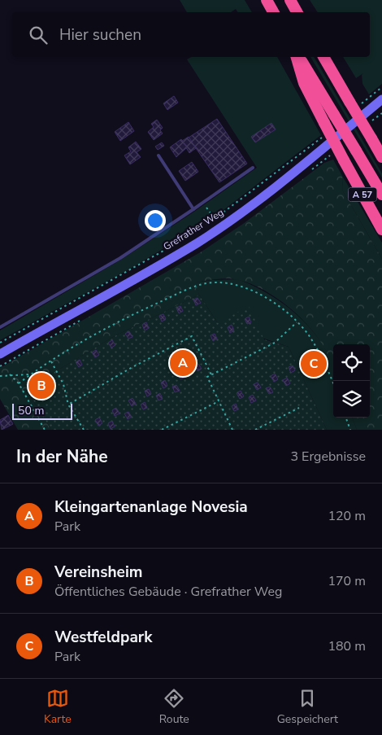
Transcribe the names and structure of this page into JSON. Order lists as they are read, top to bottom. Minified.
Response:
{"streets":{"highway":["A 57"],"main road":["Grefrather Weg"]},"scale_bar":"50 m","page":{"search":"Hier suchen","pins":["A","C","B"],"scale":"50 m","heading":["In der Nähe","3 Ergebnisse"],"list":[{"mark":"A","name":"Kleingartenanlage Novesia","note":"Park","value":"120 m"},{"mark":"B","name":"Vereinsheim","note":"Öffentliches Gebäude · Grefrather Weg","value":"170 m"},{"mark":"C","name":"Westfeldpark","note":"Park","value":"180 m"}],"nav":["Karte","Route","Gespeichert"]}}
